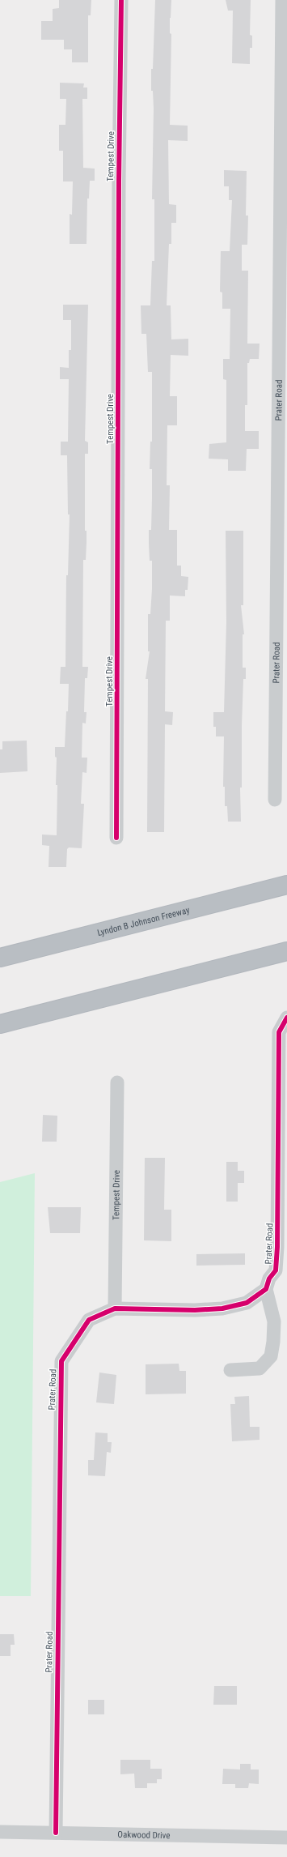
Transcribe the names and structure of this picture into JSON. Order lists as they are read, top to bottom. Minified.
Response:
{"streets":{"highway":["Lyndon B Johnson Freeway"],"street":["Tempest Drive","Prater Road","Oakwood Drive"]},"crossings":[["Tempest Drive","Prater Road"],["Prater Road","Oakwood Drive"]]}
